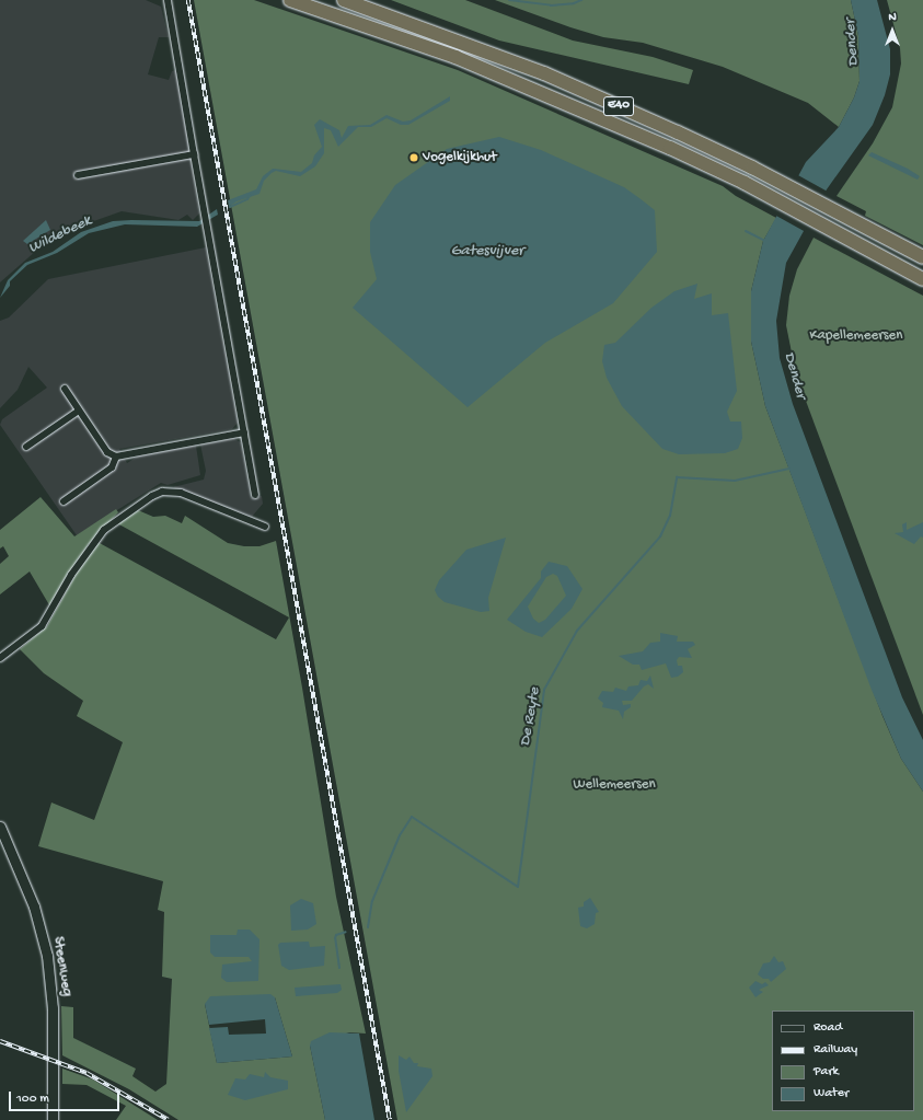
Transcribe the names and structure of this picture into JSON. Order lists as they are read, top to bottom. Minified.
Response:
{"streets":{"highway":["E40"],"main road":["Steenweg"]},"water":["Dender","Wildebeek","Gatesvijver","De Reyte"],"parks":["Kapellemeersen","Wellemeersen"],"places":["Vogelkijkhut"],"legend":["Road","Railway","Park","Water"],"scale_bar":"100 m","north":"top"}
